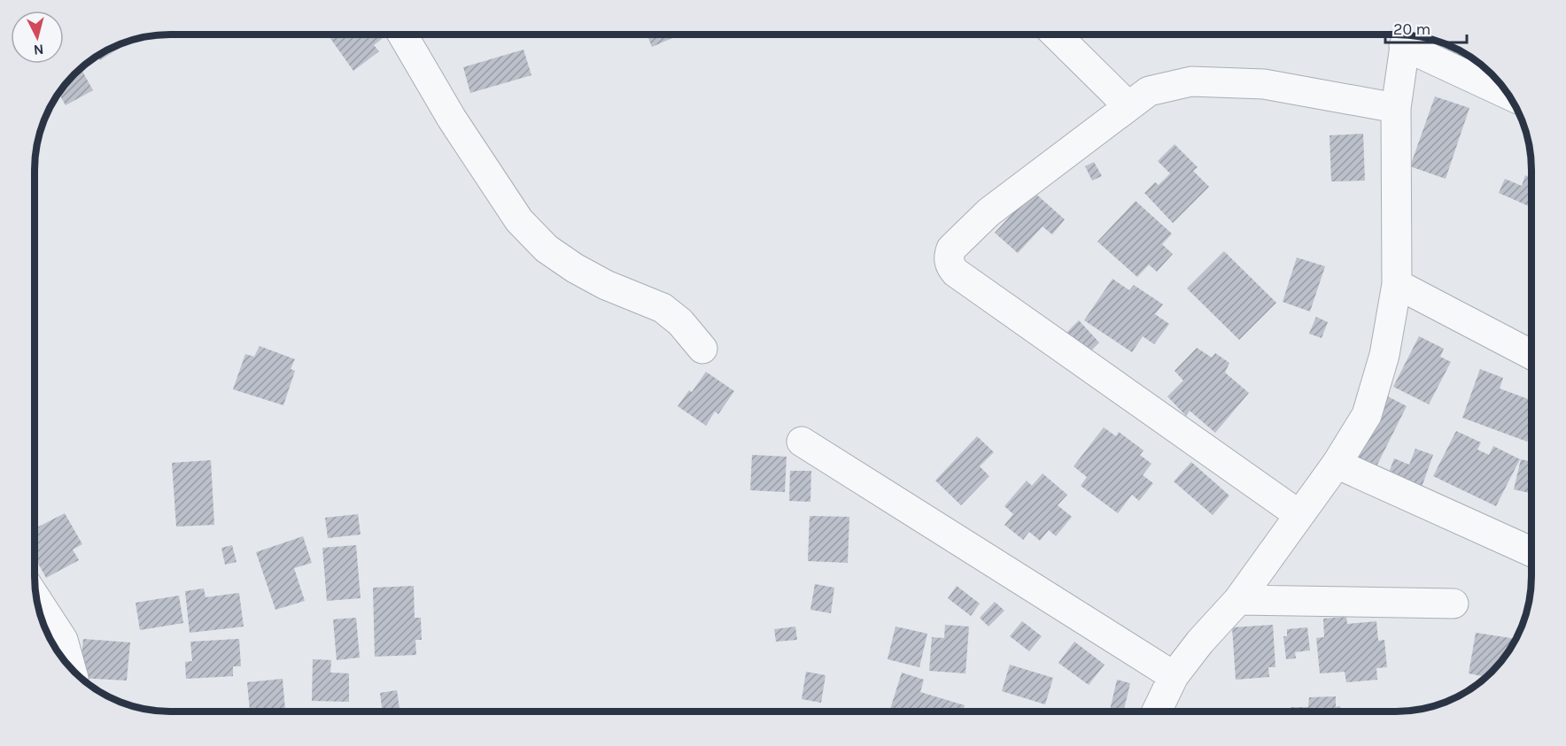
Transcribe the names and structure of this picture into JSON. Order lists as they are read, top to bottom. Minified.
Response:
{"scale_bar":"20 m","north":"bottom"}
